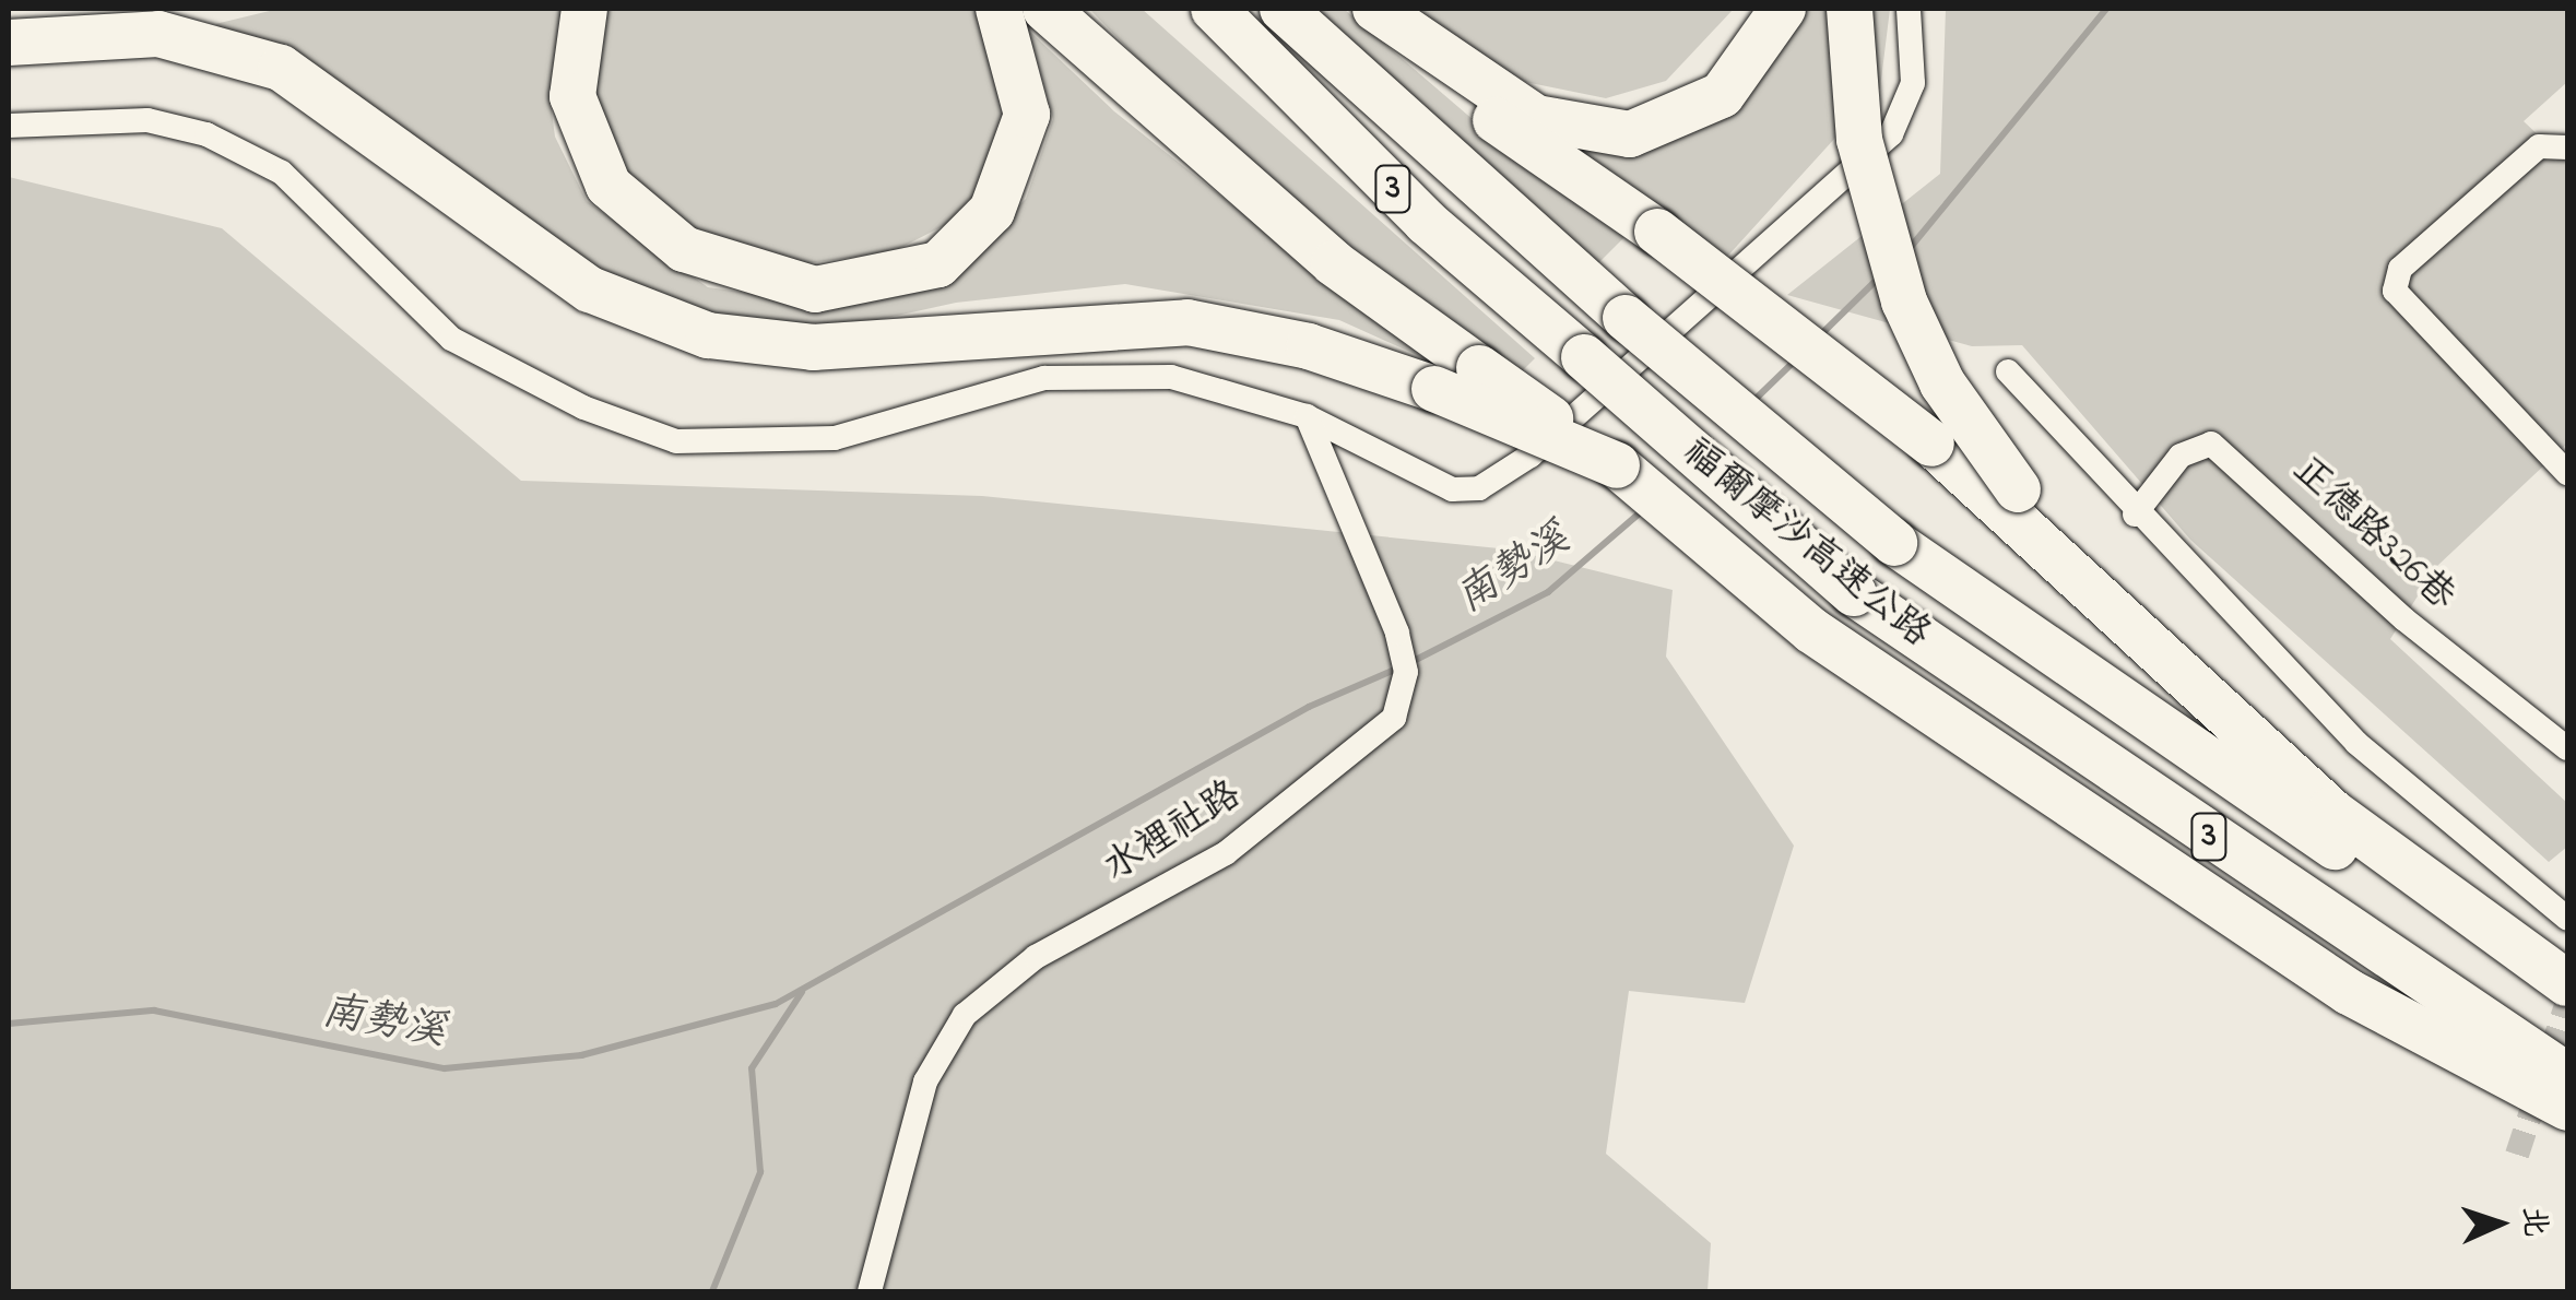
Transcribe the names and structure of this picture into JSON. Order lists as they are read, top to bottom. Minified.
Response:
{"streets":{"highway":["3","福爾摩沙高速公路"],"street":["正德路326巷","水裡社路"]},"water":["南勢溪"],"north":"right"}
